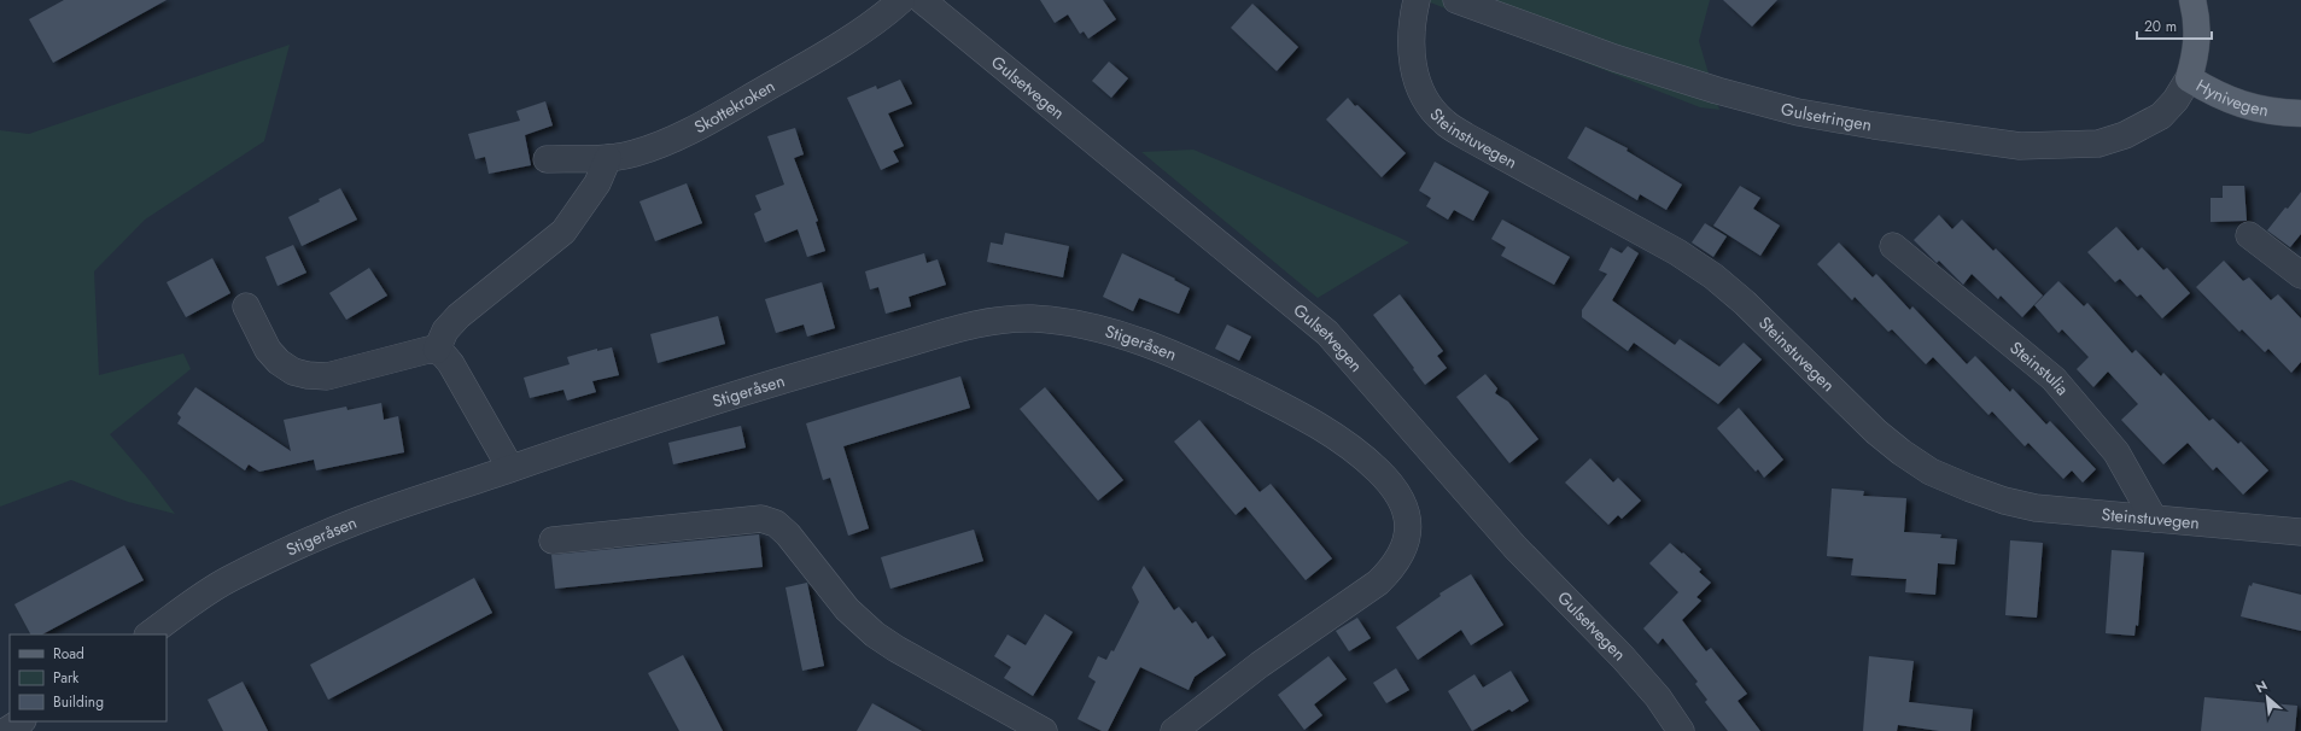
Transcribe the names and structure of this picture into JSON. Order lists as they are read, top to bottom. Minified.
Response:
{"streets":{"main road":["Hynivegen"],"street":["Gulsetvegen","Skottekroken","Gulsetringen","Steinstuvegen","Stigeråsen","Steinstulia"]},"crossings":[["Hynivegen","Gulsetringen"],["Steinstuvegen","Steinstulia"]],"legend":["Road","Park","Building"],"scale_bar":"20 m","north":"top left"}
